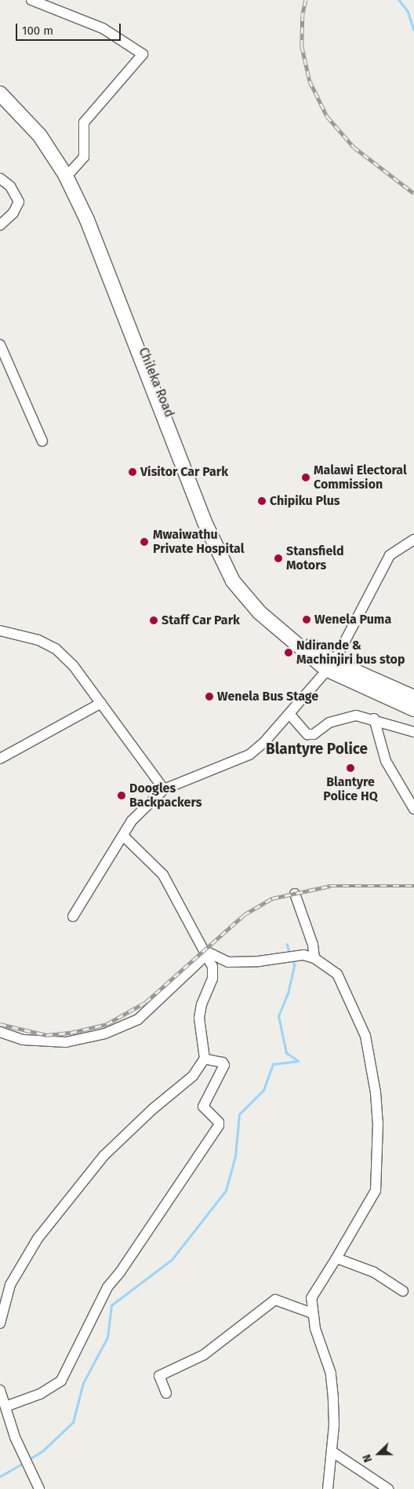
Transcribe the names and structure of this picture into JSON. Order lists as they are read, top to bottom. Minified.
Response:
{"streets":{"highway":["Chileka Road"]},"districts":["Blantyre Police"],"places":["Visitor Car Park","Malawi Electoral Commission","Chipiku Plus","Mwaiwathu Private Hospital","Stansfield Motors","Wenela Puma","Staff Car Park","Ndirande & Machinjiri bus stop","Wenela Bus Stage","Blantyre Police HQ","Doogles Backpackers"],"scale_bar":"100 m","north":"left"}
